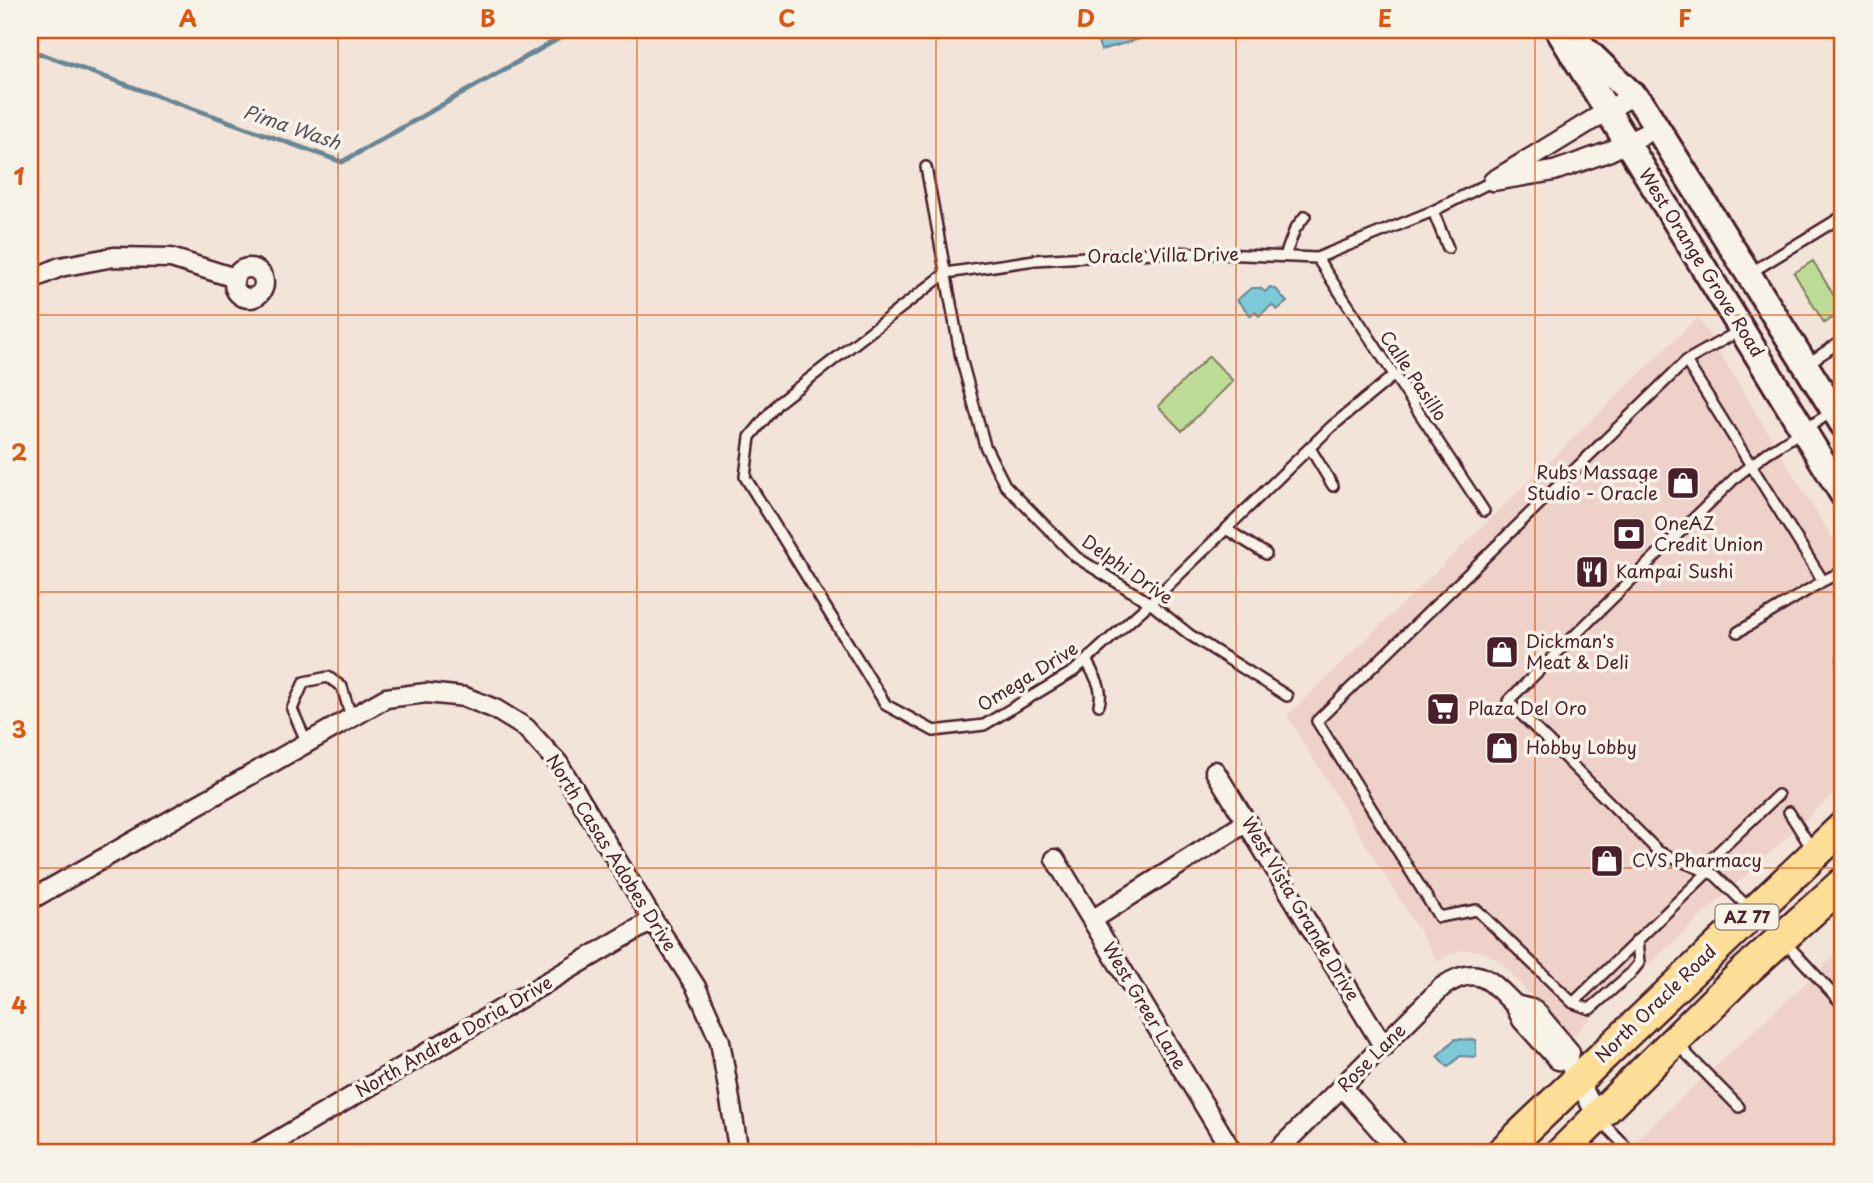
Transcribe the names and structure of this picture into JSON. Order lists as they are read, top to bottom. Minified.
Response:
{"streets":{"highway":["AZ 77","North Oracle Road"],"main road":["West Orange Grove Road"],"street":["Oracle Villa Drive","North Casas Adobes Drive","West Vista Grande Drive","West Greer Lane","North Andrea Doria Drive","Rose Lane"],"lane":["Calle Pasillo","Delphi Drive","Omega Drive"]},"crossings":[["Oracle Villa Drive","West Orange Grove Road"],["Oracle Villa Drive","Calle Pasillo"],["Oracle Villa Drive","Delphi Drive"],["Oracle Villa Drive","Omega Drive"],["Calle Pasillo","Omega Drive"],["Delphi Drive","Omega Drive"],["North Casas Adobes Drive","North Andrea Doria Drive"],["West Vista Grande Drive","Rose Lane"],["North Oracle Road","Rose Lane"]],"water":["Pima Wash"],"places":{"shop":["Rubs Massage Studio - Oracle","Dickman's Meat & Deli","Hobby Lobby","CVS Pharmacy"],"bank":["OneAZ Credit Union"],"restaurant":["Kampai Sushi"],"supermarket":["Plaza Del Oro"]},"grid":{"columns":["A","B","C","D","E","F"],"rows":["1","2","3","4"]}}
